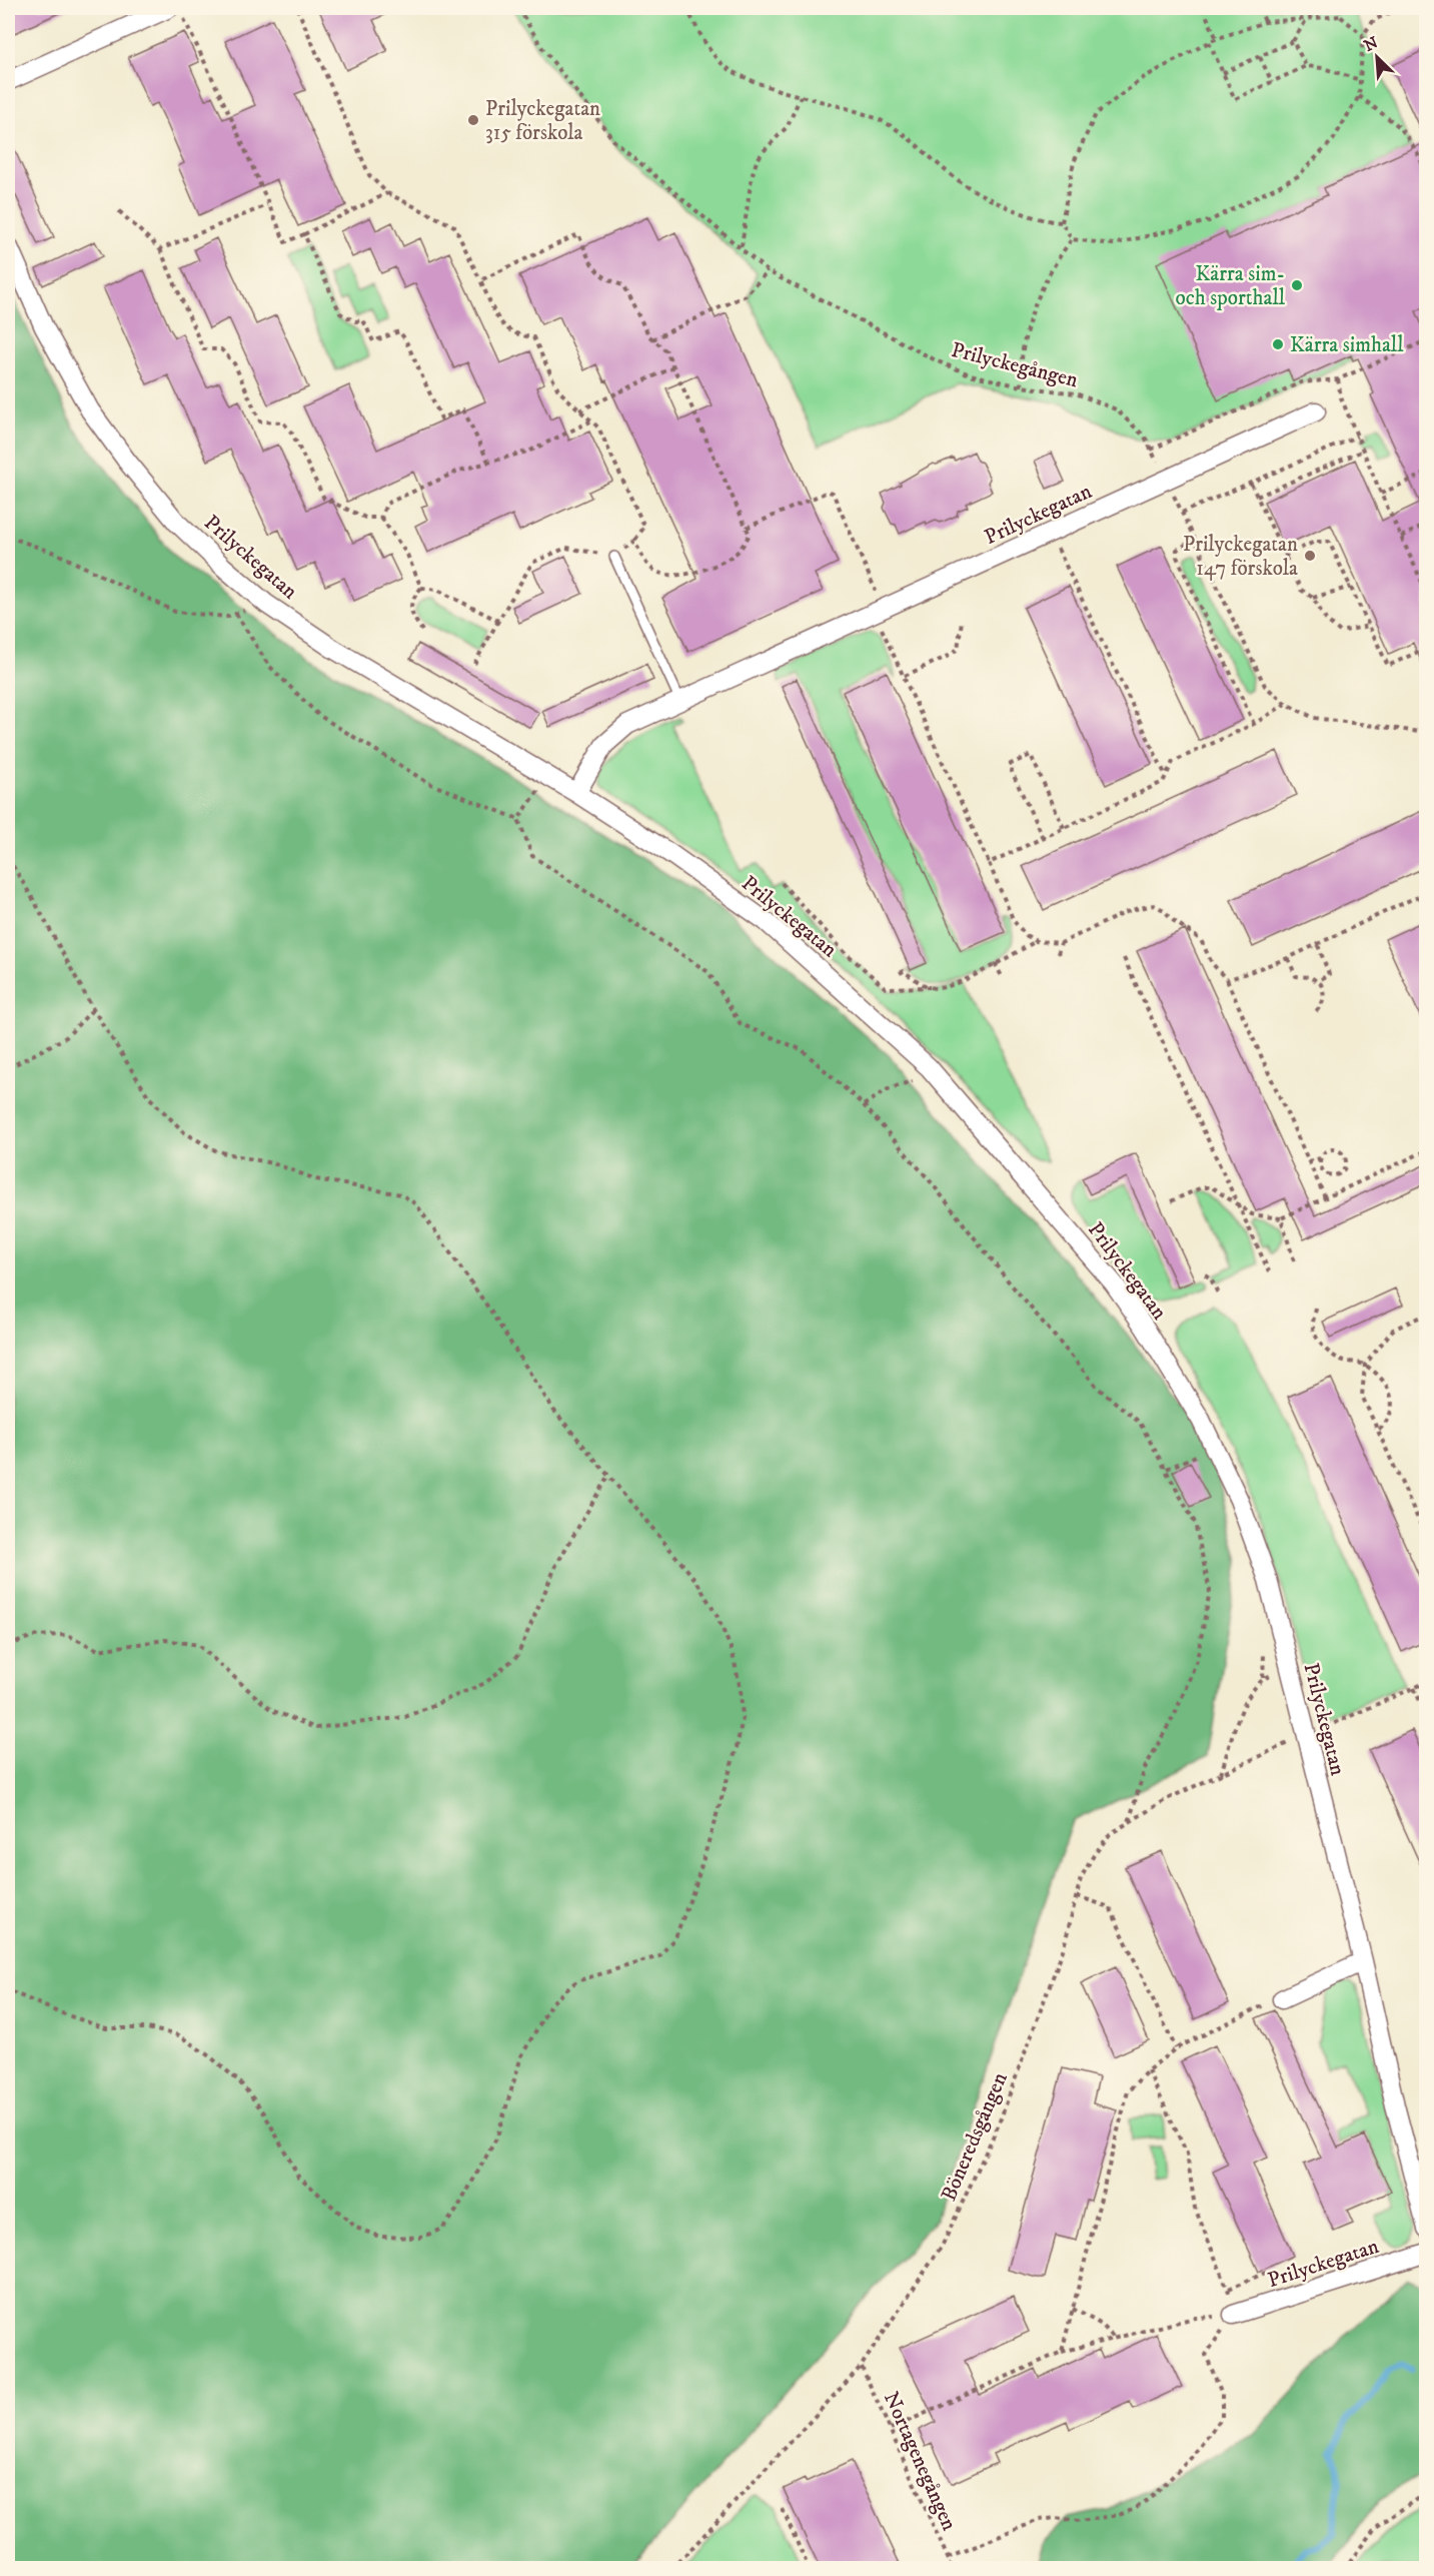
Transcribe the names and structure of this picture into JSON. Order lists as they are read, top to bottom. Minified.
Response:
{"streets":{"street":["Prilyckegatan"],"path":["Prilyckegången","Böneredsgången","Nortagenegången"]},"crossings":[["Prilyckegången","Prilyckegatan"],["Böneredsgången","Nortagenegången"]],"places":["Prilyckegatan 315 förskola","Kärra sim- och sporthall","Kärra simhall","Prilyckegatan 147 förskola"],"north":"top left"}
